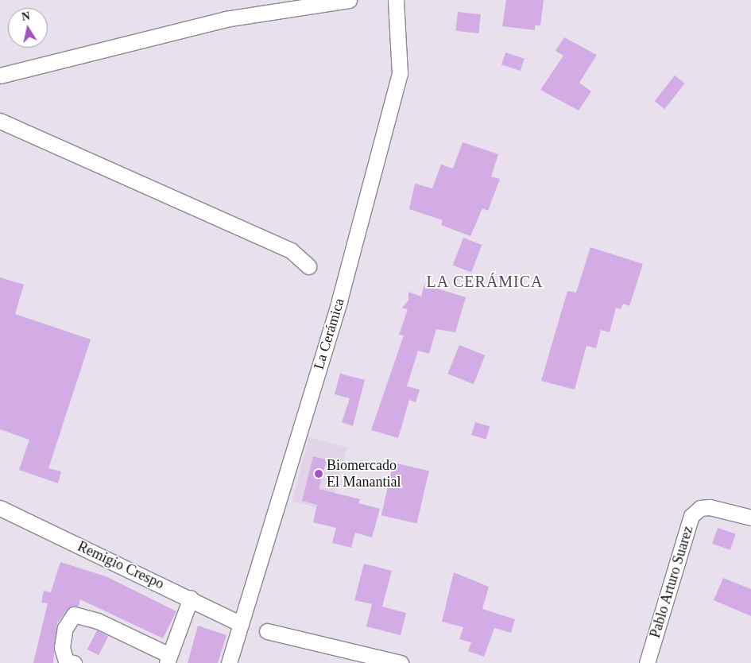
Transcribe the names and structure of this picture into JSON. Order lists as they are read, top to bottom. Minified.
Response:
{"streets":{"street":["La Cerámica","Remigio Crespo","Pablo Arturo Suarez"]},"crossings":[["La Cerámica","Remigio Crespo"]],"districts":["LA CERÁMICA"],"places":["Biomercado El Manantial"],"north":"top"}
